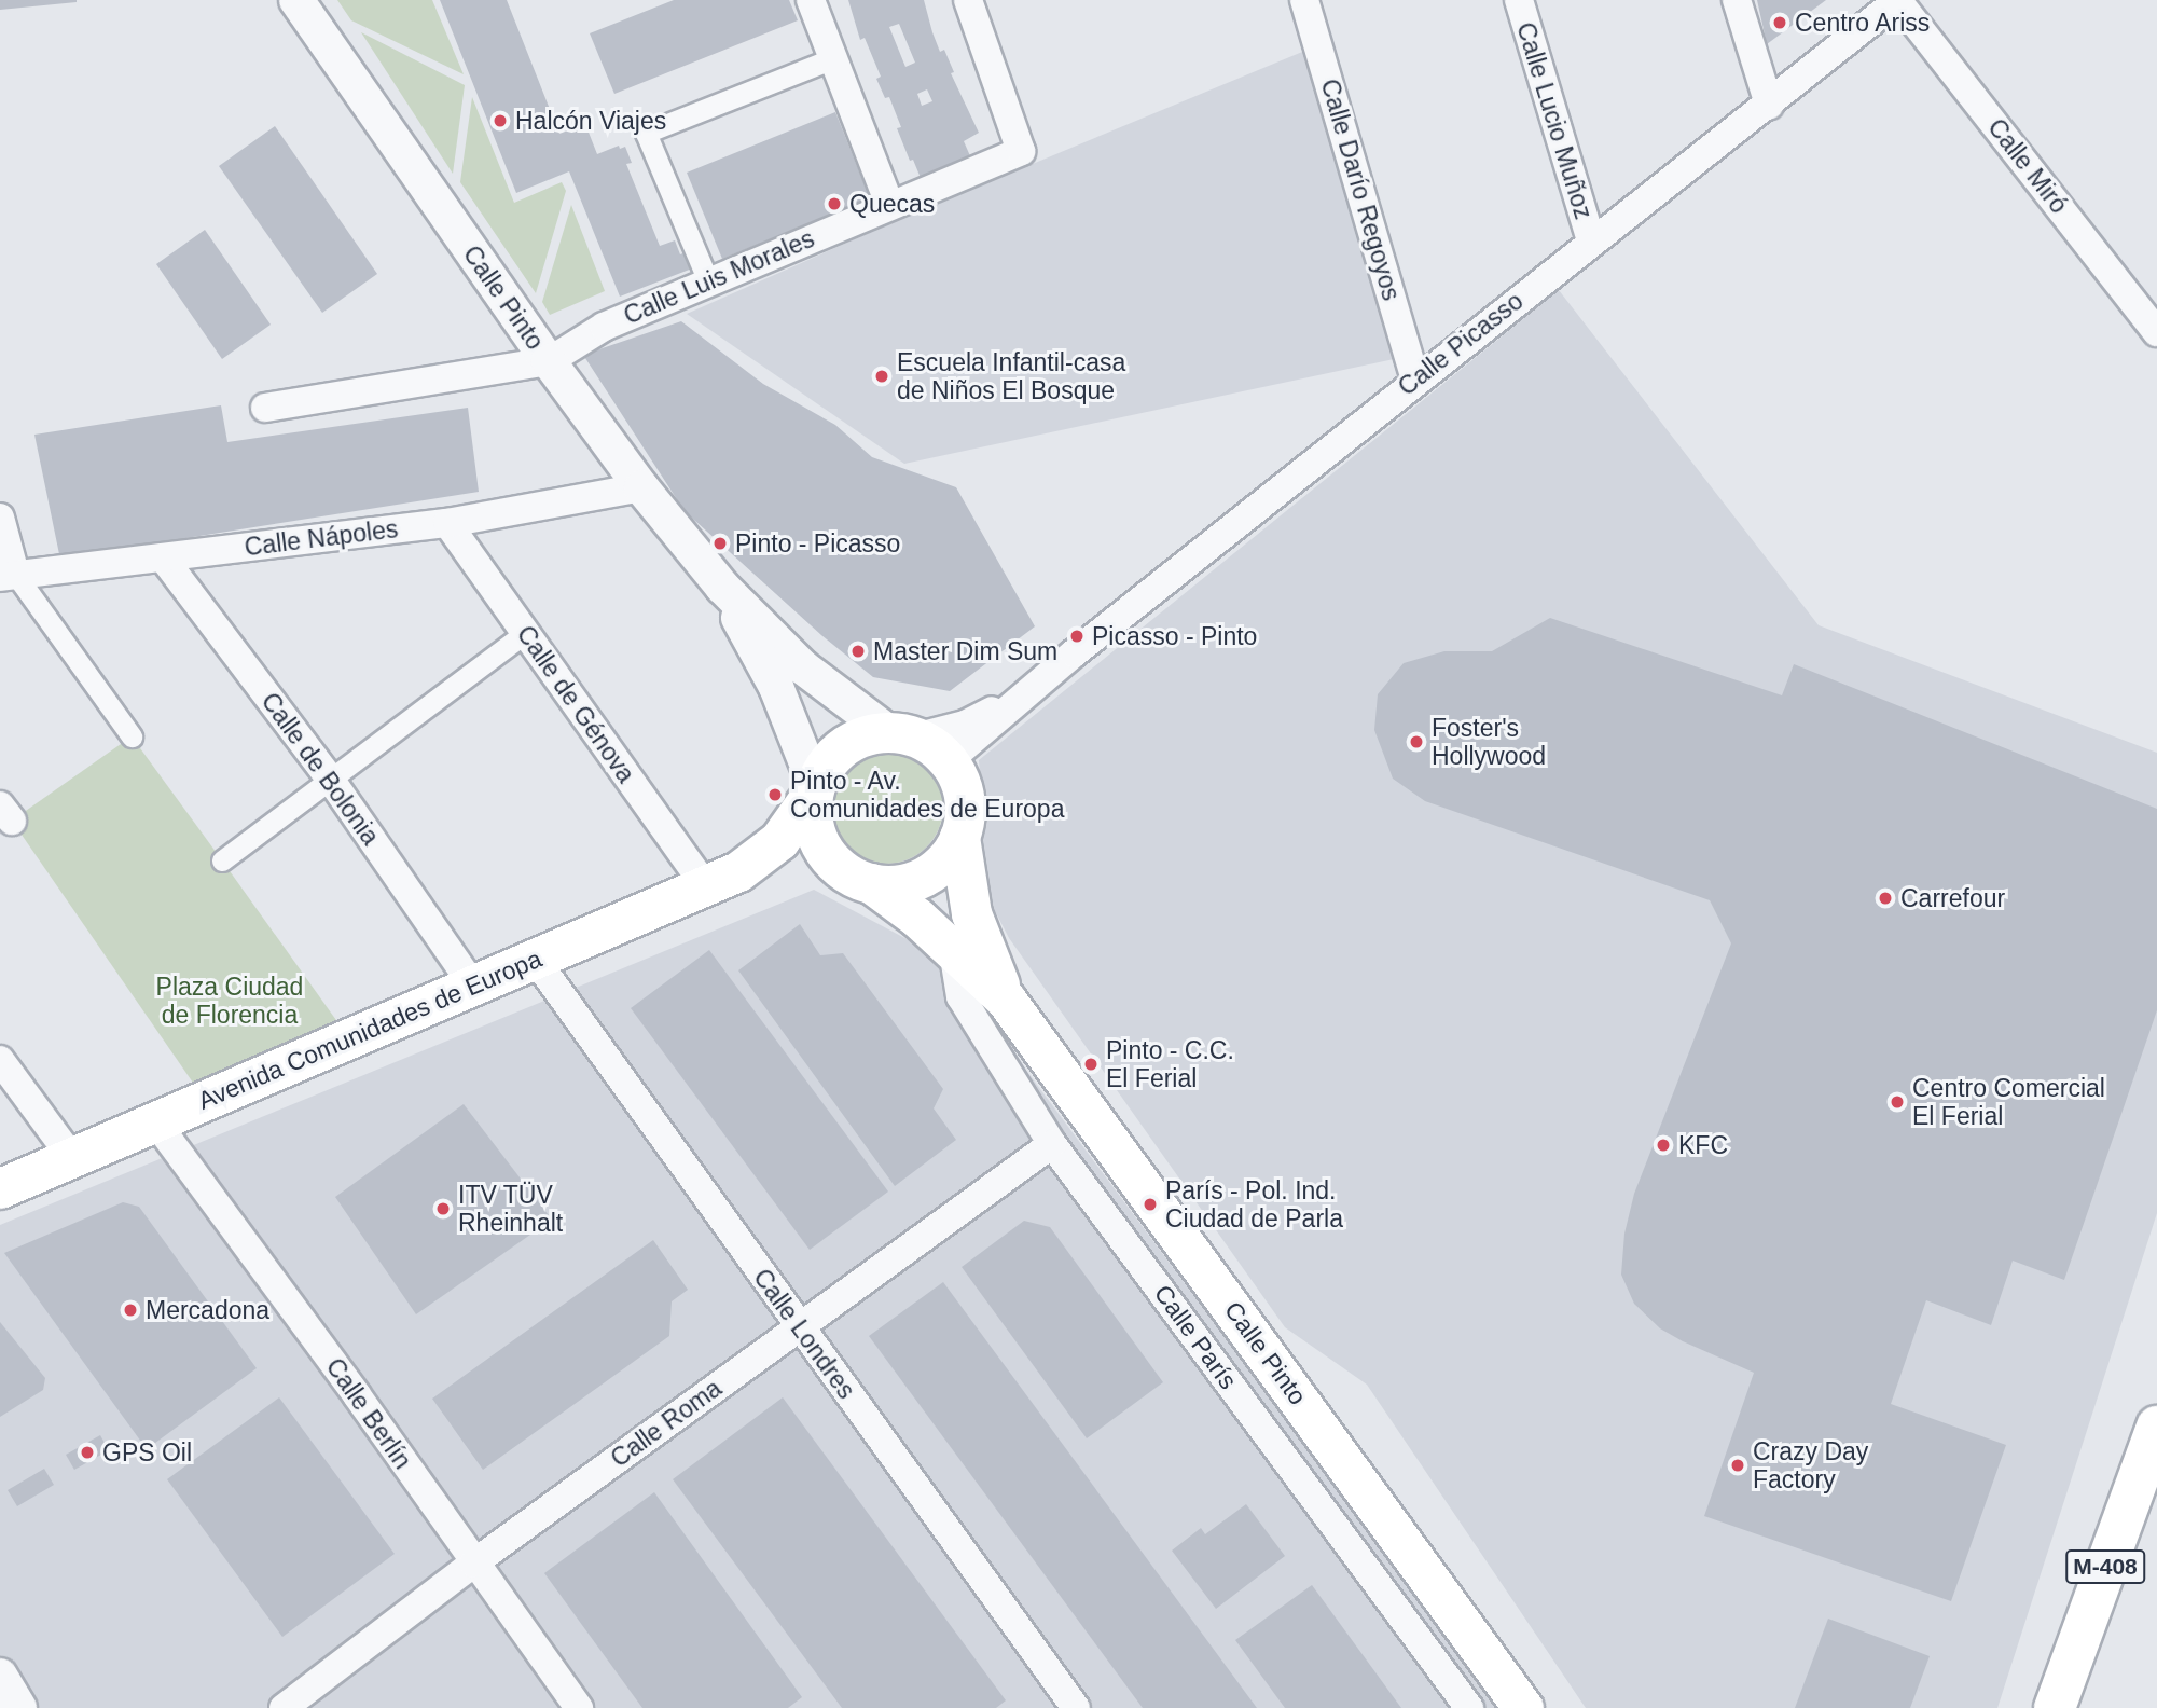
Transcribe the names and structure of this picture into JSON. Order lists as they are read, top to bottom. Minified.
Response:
{"streets":{"main road":["Calle Pinto","Avenida Comunidades de Europa","M-408"],"street":["Calle Lucio Muñoz","Calle Miró","Calle Darío Regoyos","Calle Luis Morales","Calle Picasso","Calle Nápoles","Calle de Génova","Calle de Bolonia","Calle Londres","Calle París","Calle Berlín","Calle Roma"]},"crossings":[["Calle Lucio Muñoz","Calle Picasso"],["Calle Miró","Calle Picasso"],["Calle Darío Regoyos","Calle Picasso"],["Calle Luis Morales","Calle Pinto"],["Calle Pinto","Calle Picasso"],["Calle Pinto","Calle Nápoles"],["Calle Pinto","Avenida Comunidades de Europa"],["Calle Pinto","Calle París"],["Calle Picasso","Avenida Comunidades de Europa"],["Calle Nápoles","Calle de Génova"],["Calle Nápoles","Calle de Bolonia"],["Calle de Génova","Avenida Comunidades de Europa"],["Calle de Bolonia","Avenida Comunidades de Europa"],["Avenida Comunidades de Europa","Calle Londres"],["Avenida Comunidades de Europa","Calle Berlín"],["Calle Londres","Calle Roma"],["Calle París","Calle Roma"],["Calle Berlín","Calle Roma"]],"parks":["Plaza Ciudad de Florencia"],"places":["Centro Ariss","Halcón Viajes","Quecas","Escuela Infantil-casa de Niños El Bosque","Pinto - Picasso","Picasso - Pinto","Master Dim Sum","Foster's Hollywood","Pinto - Av. Comunidades de Europa","Carrefour","Pinto - C.C. El Ferial","Centro Comercial El Ferial","KFC","París - Pol. Ind. Ciudad de Parla","ITV TÜV Rheinhalt","Mercadona","GPS Oil","Crazy Day Factory"]}
